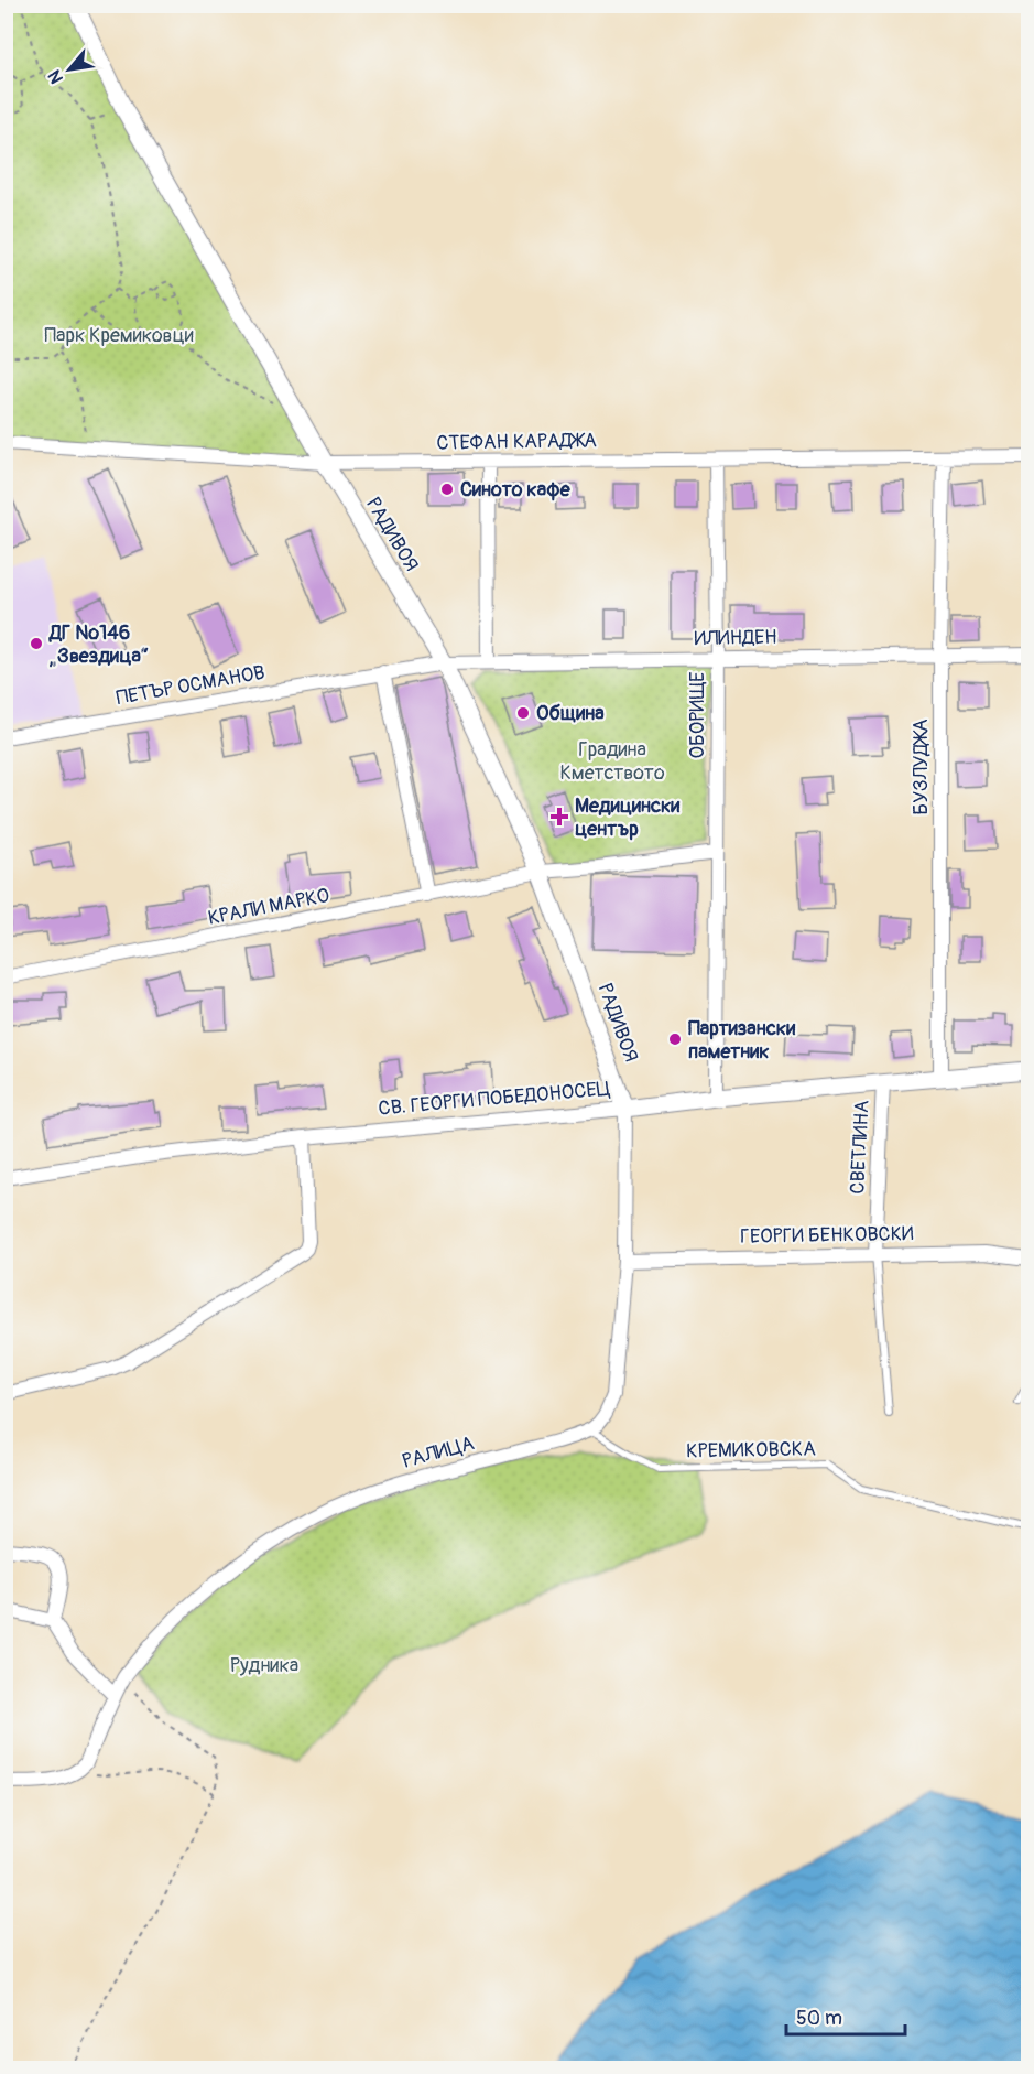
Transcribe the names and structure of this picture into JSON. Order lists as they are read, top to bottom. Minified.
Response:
{"streets":{"street":["СТЕФАН КАРАДЖА","РАДИВОЯ","ИЛИНДЕН","ПЕТЪР ОСМАНОВ","ОБОРИЩЕ","БУЗЛУДЖА","КРАЛИ МАРКО","СВ. ГЕОРГИ ПОБЕДОНОСЕЦ","СВЕТЛИНА","ГЕОРГИ БЕНКОВСКИ","РАЛИЦА"],"lane":["КРЕМИКОВСКА"]},"crossings":[["СТЕФАН КАРАДЖА","РАДИВОЯ"],["СТЕФАН КАРАДЖА","ОБОРИЩЕ"],["СТЕФАН КАРАДЖА","БУЗЛУДЖА"],["РАДИВОЯ","ИЛИНДЕН"],["РАДИВОЯ","ПЕТЪР ОСМАНОВ"],["РАДИВОЯ","КРАЛИ МАРКО"],["РАДИВОЯ","СВ. ГЕОРГИ ПОБЕДОНОСЕЦ"],["ИЛИНДЕН","ПЕТЪР ОСМАНОВ"],["ИЛИНДЕН","ОБОРИЩЕ"],["ИЛИНДЕН","БУЗЛУДЖА"],["ОБОРИЩЕ","СВ. ГЕОРГИ ПОБЕДОНОСЕЦ"],["БУЗЛУДЖА","СВ. ГЕОРГИ ПОБЕДОНОСЕЦ"],["СВ. ГЕОРГИ ПОБЕДОНОСЕЦ","СВЕТЛИНА"],["СВЕТЛИНА","ГЕОРГИ БЕНКОВСКИ"],["КРЕМИКОВСКА","РАЛИЦА"]],"parks":["Парк Кремиковци","Градина Кметството","Рудника"],"places":{"other":["Синото кафе","ДГ №146 „Звездица“","Община","Партизански паметник"],"health":["Медицински център"]},"scale_bar":"50 m","north":"bottom left"}
